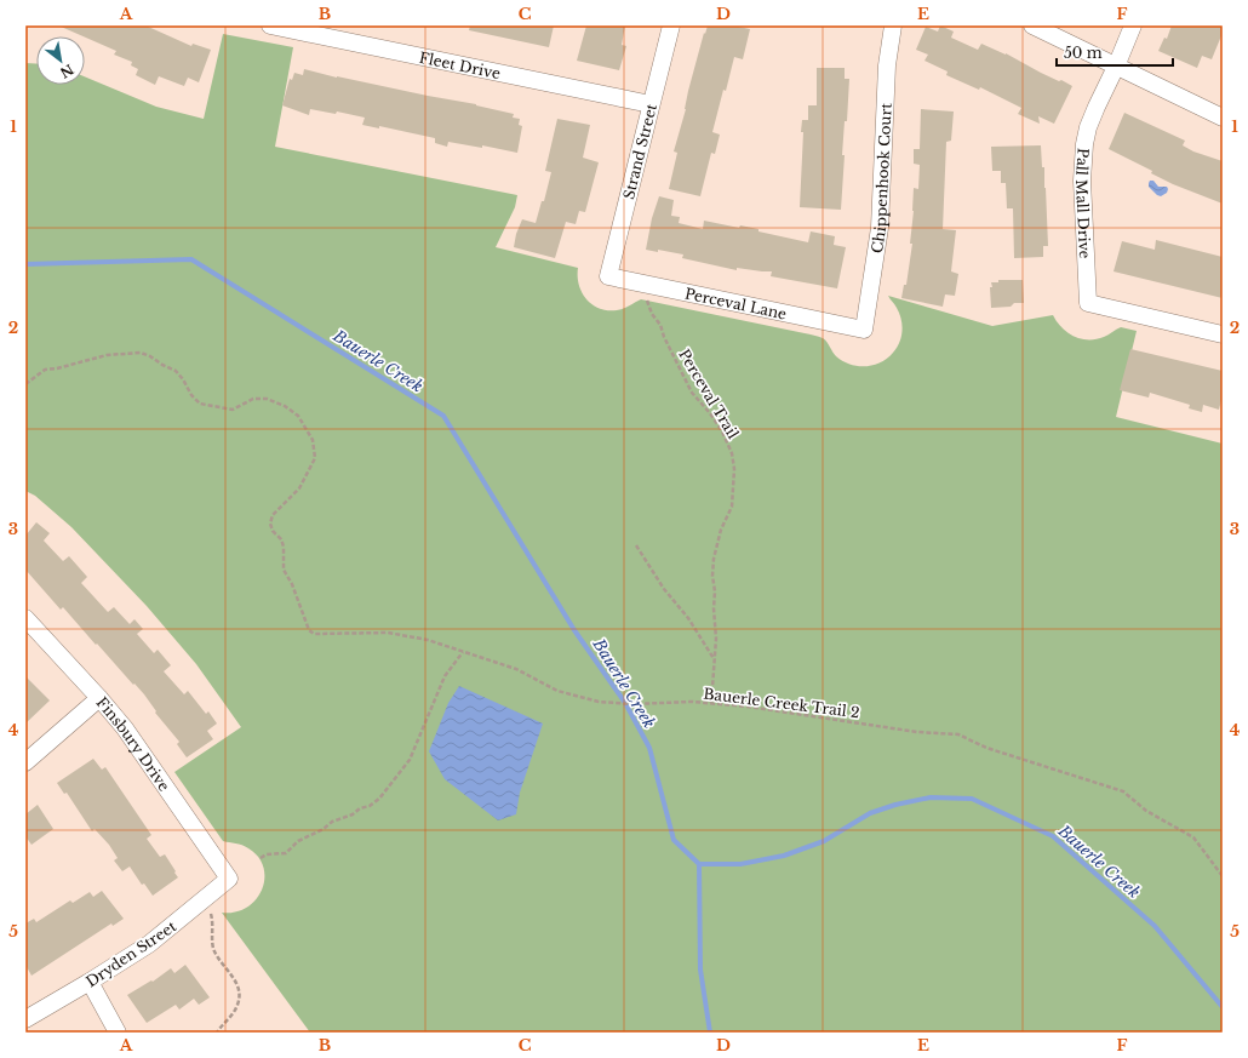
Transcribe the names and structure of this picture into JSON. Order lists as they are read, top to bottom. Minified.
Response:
{"streets":{"street":["Fleet Drive","Strand Street","Chippenhook Court","Pall Mall Drive","Perceval Lane","Finsbury Drive","Dryden Street"],"path":["Perceval Trail","Bauerle Creek Trail 2"]},"crossings":[["Fleet Drive","Strand Street"],["Strand Street","Perceval Lane"],["Chippenhook Court","Perceval Lane"],["Perceval Trail","Bauerle Creek Trail 2"],["Finsbury Drive","Dryden Street"]],"water":["Bauerle Creek"],"scale_bar":"50 m","north":"bottom right","grid":{"columns":["A","B","C","D","E","F"],"rows":["1","2","3","4","5"]}}
